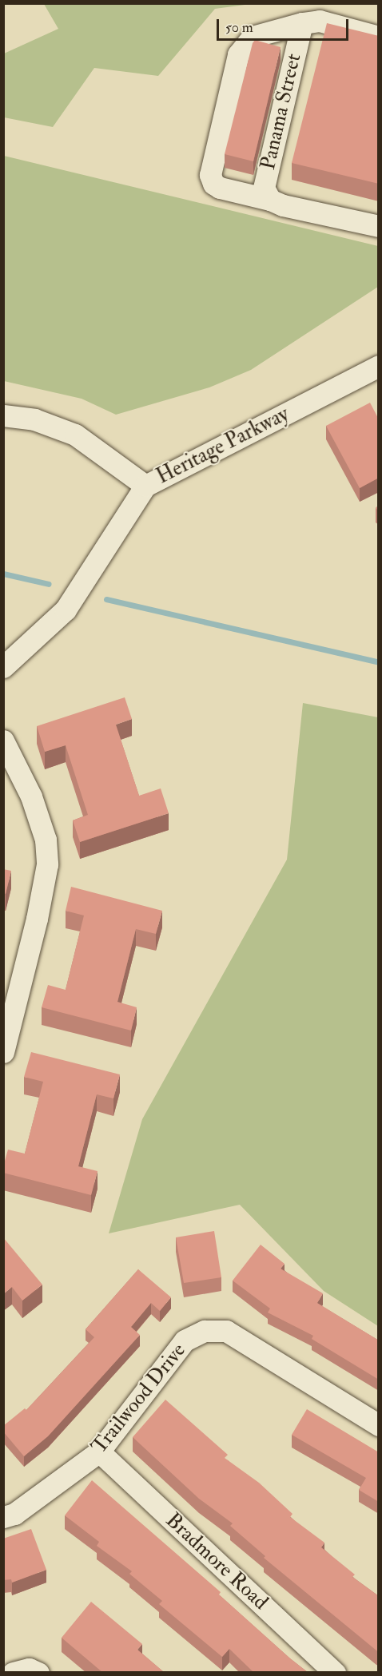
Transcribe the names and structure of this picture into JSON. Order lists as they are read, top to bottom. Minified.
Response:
{"streets":{"street":["Panama Street","Heritage Parkway","Trailwood Drive","Bradmore Road"]},"crossings":[["Trailwood Drive","Bradmore Road"]],"scale_bar":"50 m"}
